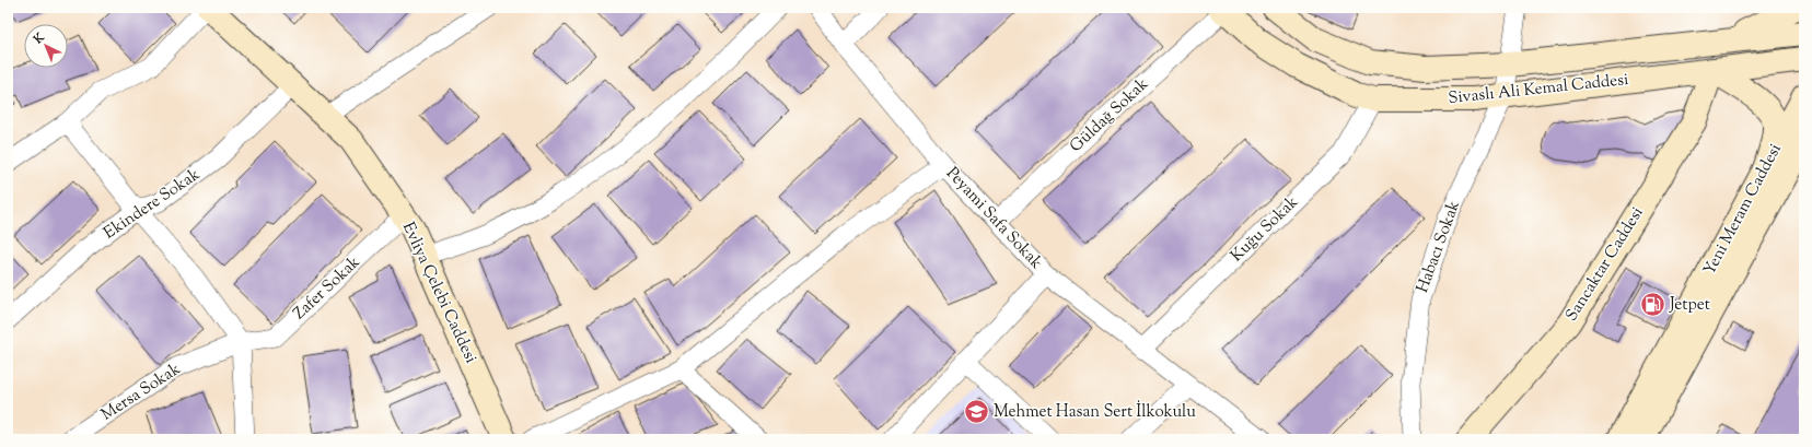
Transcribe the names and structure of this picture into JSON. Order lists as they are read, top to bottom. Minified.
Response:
{"streets":{"main road":["Sivaslı Ali Kemal Caddesi","Yeni Meram Caddesi","Sancaktar Caddesi","Evliya Çelebi Caddesi"],"street":["Güldağ Sokak","Ekindere Sokak","Peyami Safa Sokak","Kuğu Sokak","Habacı Sokak","Zafer Sokak","Mersa Sokak"]},"crossings":[["Sivaslı Ali Kemal Caddesi","Güldağ Sokak"],["Sivaslı Ali Kemal Caddesi","Kuğu Sokak"],["Sivaslı Ali Kemal Caddesi","Habacı Sokak"],["Sivaslı Ali Kemal Caddesi","Sancaktar Caddesi"],["Güldağ Sokak","Peyami Safa Sokak"],["Ekindere Sokak","Evliya Çelebi Caddesi"],["Zafer Sokak","Evliya Çelebi Caddesi"],["Zafer Sokak","Mersa Sokak"]],"places":{"fuel station":["Jetpet"],"school or university":["Mehmet Hasan Sert İlkokulu"]},"north":"top left"}
